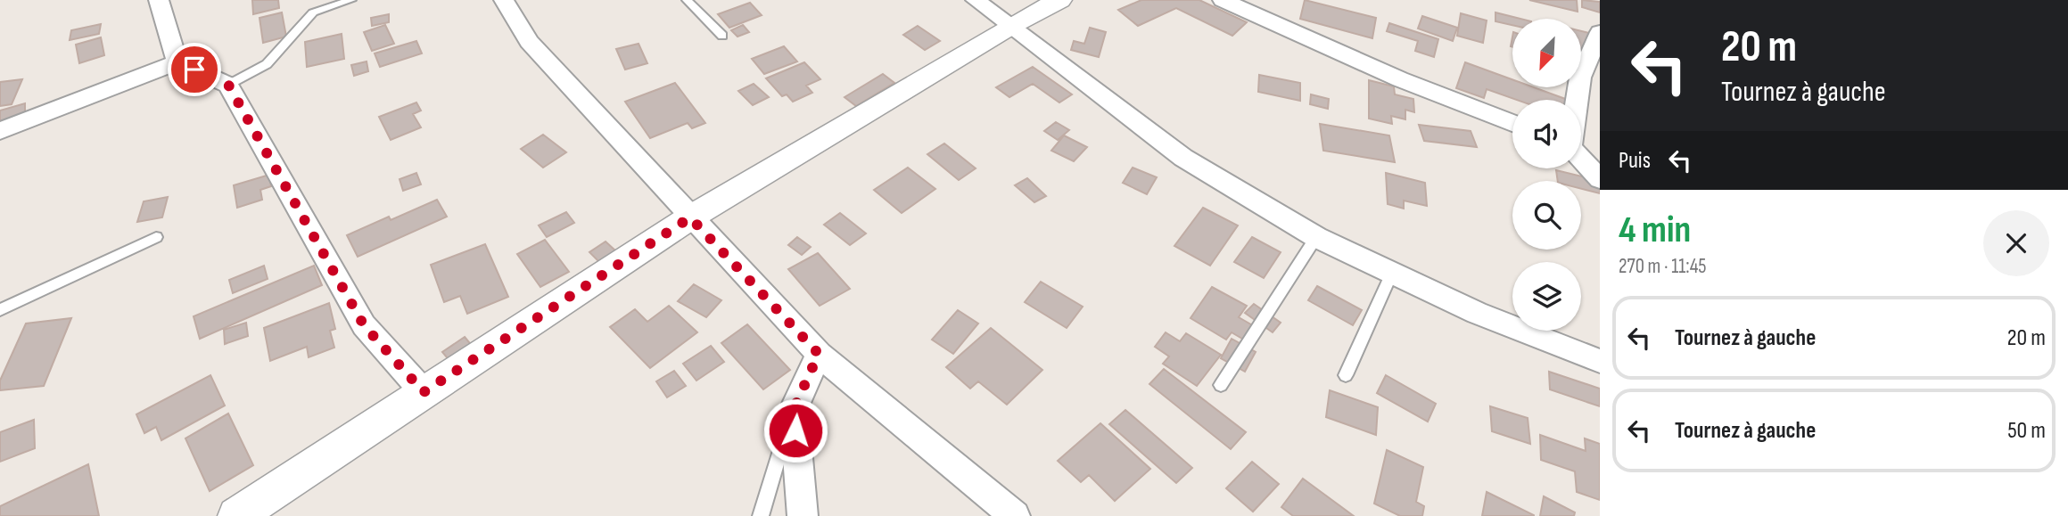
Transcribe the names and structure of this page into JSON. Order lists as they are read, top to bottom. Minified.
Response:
{"north":"bottom left","page":{"turn":["20 m","Tournez à gauche"],"then":"Puis","heading":["4 min","270 m · 11:45"],"list":[{"name":"Tournez à gauche","value":"20 m"},{"name":"Tournez à gauche","value":"50 m"}]}}
